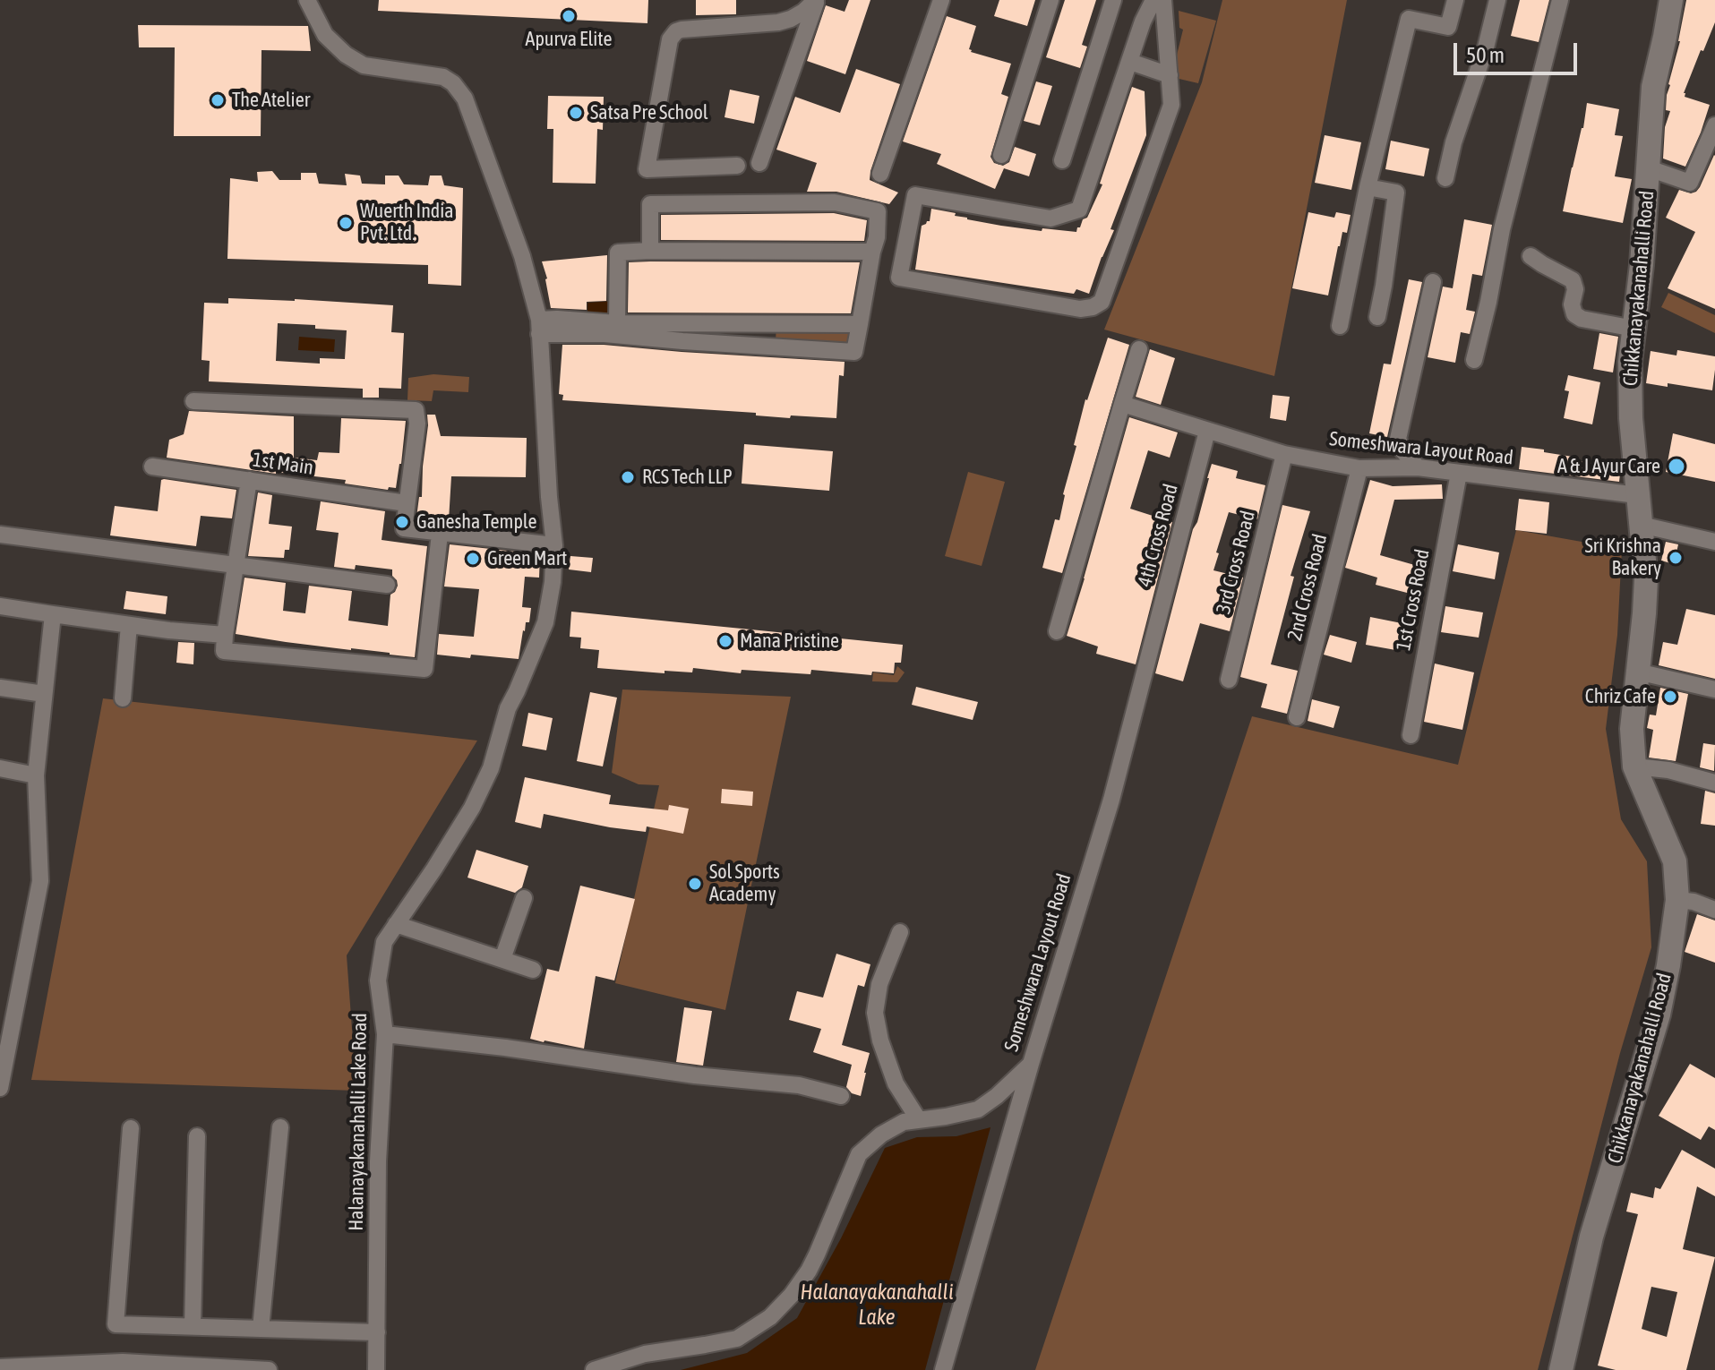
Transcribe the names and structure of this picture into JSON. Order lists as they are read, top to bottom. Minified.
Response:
{"streets":{"main road":["Chikkanayakanahalli Road"],"street":["Someshwara Layout Road","1st Main","4th Cross Road","3rd Cross Road","2nd Cross Road","1st Cross Road","Halanayakanahalli Lake Road"]},"crossings":[["Chikkanayakanahalli Road","Someshwara Layout Road"],["Someshwara Layout Road","4th Cross Road"],["Someshwara Layout Road","3rd Cross Road"],["Someshwara Layout Road","2nd Cross Road"],["Someshwara Layout Road","1st Cross Road"]],"water":["Halanayakanahalli Lake"],"places":["Apurva Elite","The Atelier","Satsa Pre School","Wuerth India Pvt. Ltd.","A & J Ayur Care","RCS Tech LLP","Ganesha Temple","Sri Krishna Bakery","Green Mart","Mana Pristine","Chriz Cafe","Sol Sports Academy"],"scale_bar":"50 m"}
